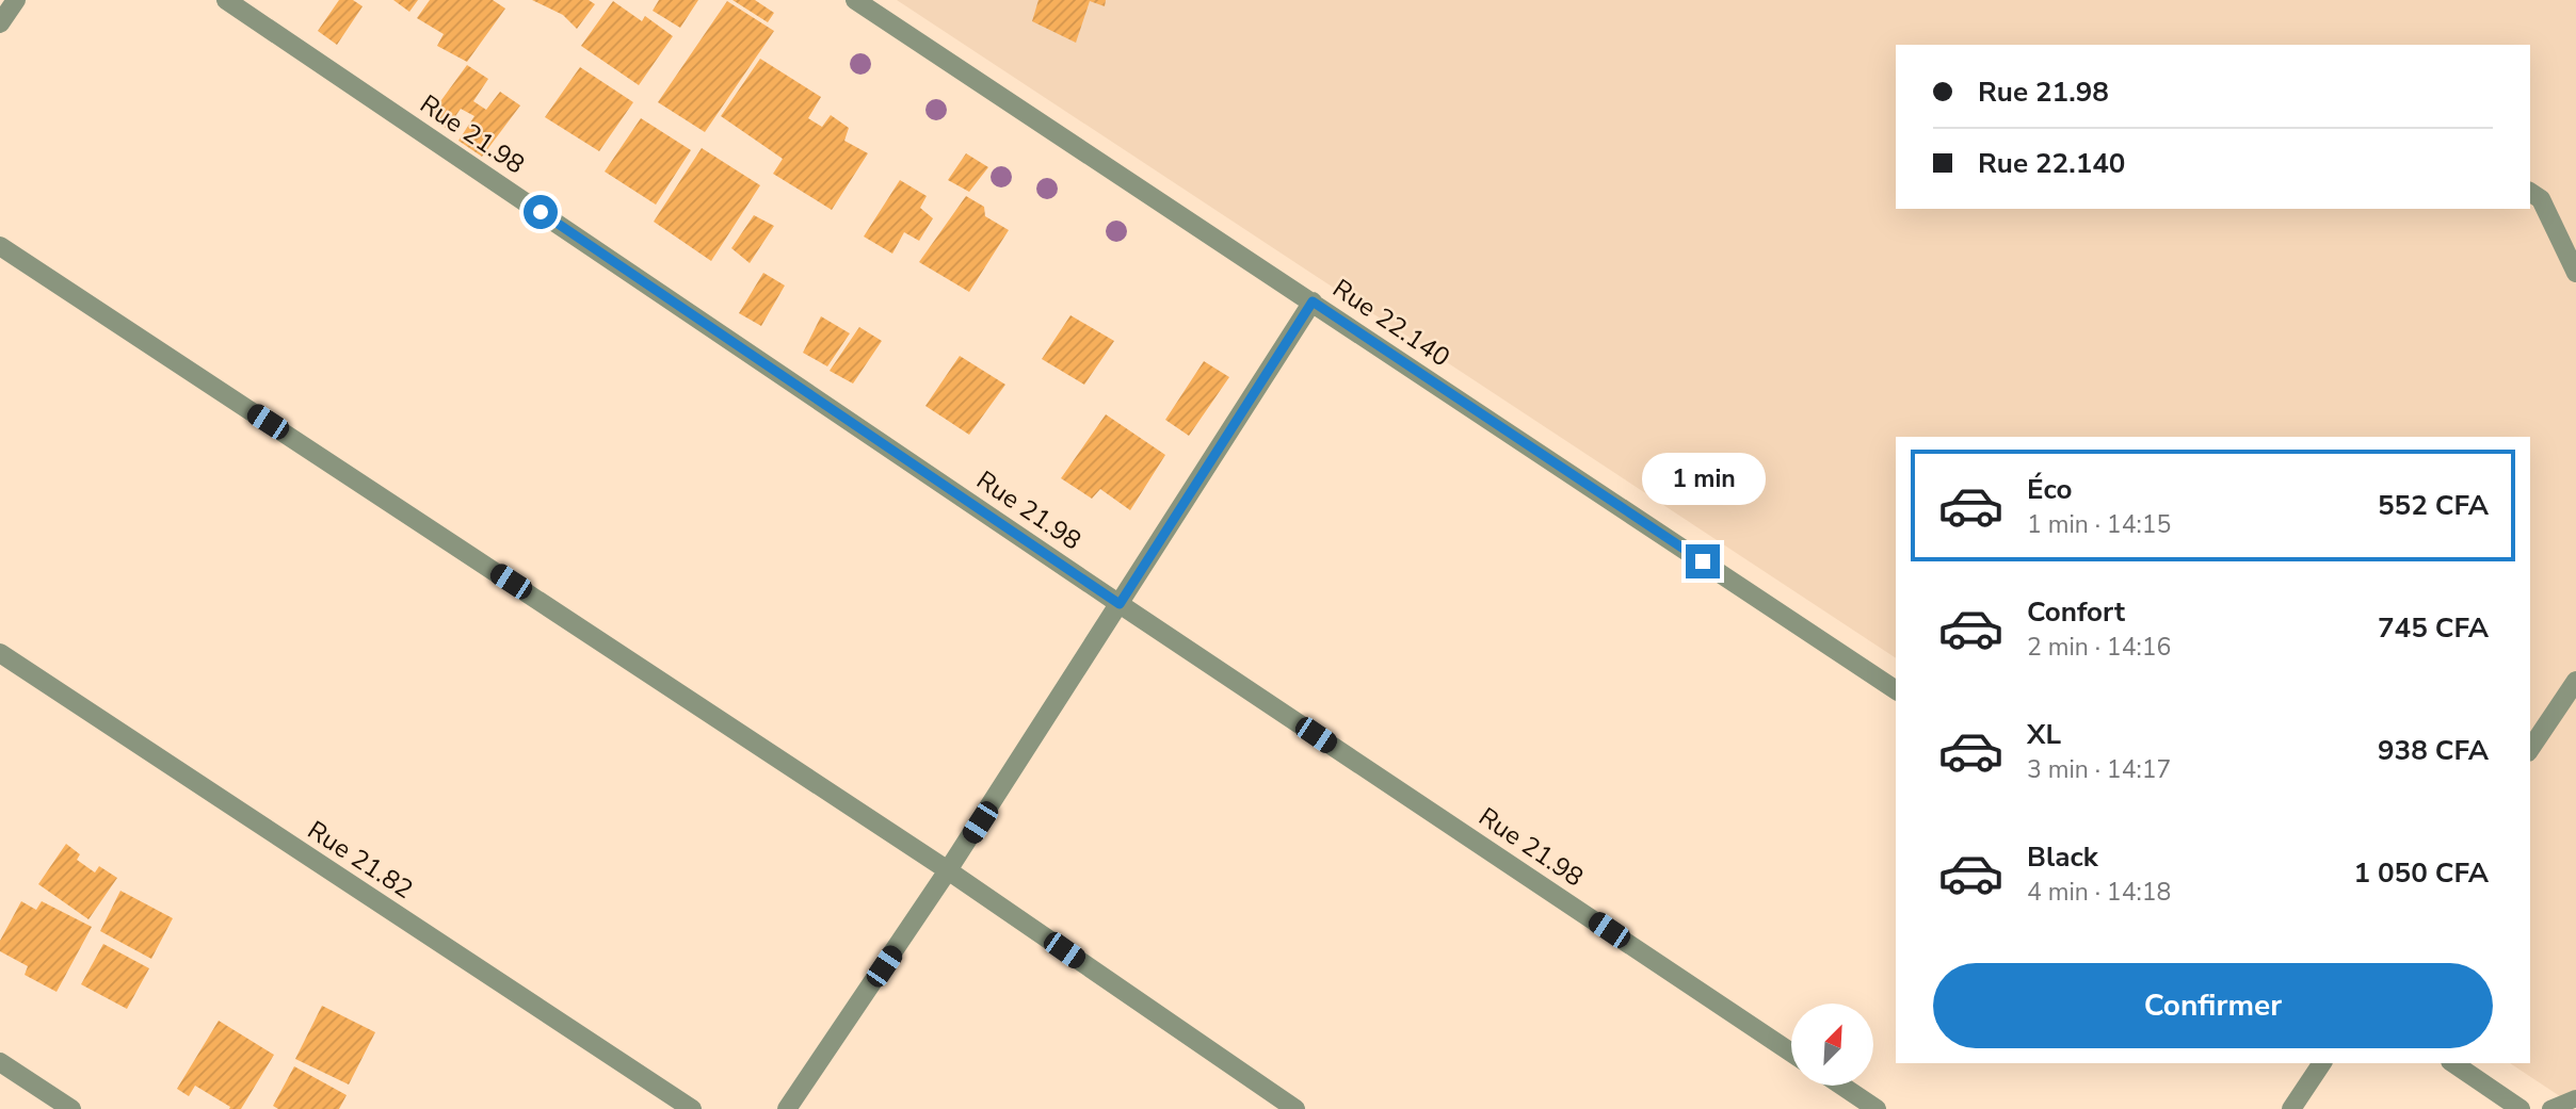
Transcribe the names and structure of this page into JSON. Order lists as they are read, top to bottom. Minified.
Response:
{"streets":{"street":["Rue 21.98","Rue 22.140","Rue 21.82"]},"north":"top right","page":{"banner":["Rue 21.98","Rue 22.140"],"list":[{"name":"Éco","note":"1 min · 14:15","value":"552 CFA"},{"name":"Confort","note":"2 min · 14:16","value":"745 CFA"},{"name":"XL","note":"3 min · 14:17","value":"938 CFA"},{"name":"Black","note":"4 min · 14:18","value":"1 050 CFA"}],"bubble":"1 min","buttons":"Confirmer"}}
